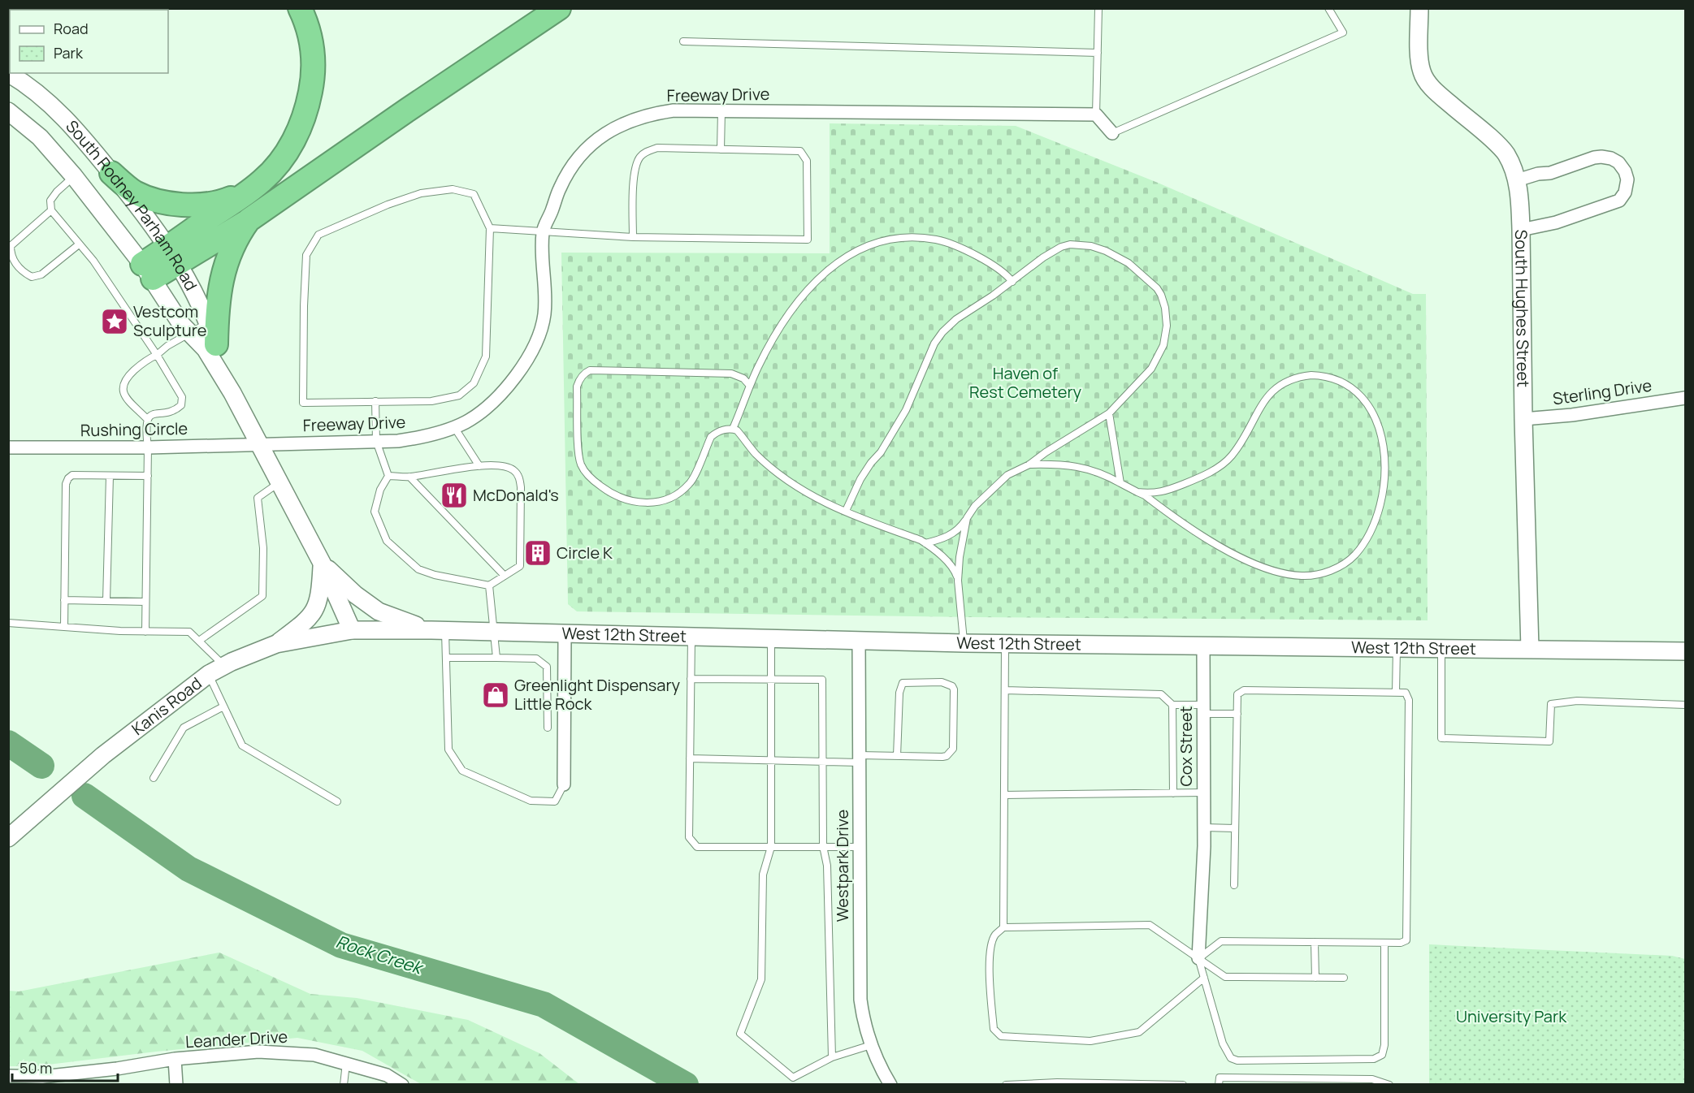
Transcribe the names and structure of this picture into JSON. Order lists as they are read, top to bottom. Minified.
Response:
{"streets":{"main road":["South Rodney Parham Road","South Hughes Street","West 12th Street","Kanis Road"],"street":["Freeway Drive","Sterling Drive","Rushing Circle","Cox Street","Westpark Drive","Leander Drive"]},"crossings":[["Freeway Drive","South Rodney Parham Road"],["Freeway Drive","Rushing Circle"],["South Rodney Parham Road","Rushing Circle"],["South Rodney Parham Road","West 12th Street"],["South Rodney Parham Road","Kanis Road"],["South Hughes Street","Sterling Drive"],["South Hughes Street","West 12th Street"],["West 12th Street","Kanis Road"],["West 12th Street","Cox Street"],["West 12th Street","Westpark Drive"]],"water":["Rock Creek"],"parks":["Haven of Rest Cemetery","University Park"],"places":{"place":["Vestcom Sculpture"],"restaurant":["McDonald's"],"building":["Circle K"],"shop":["Greenlight Dispensary Little Rock"]},"legend":["Road","Park"],"scale_bar":"50 m"}
